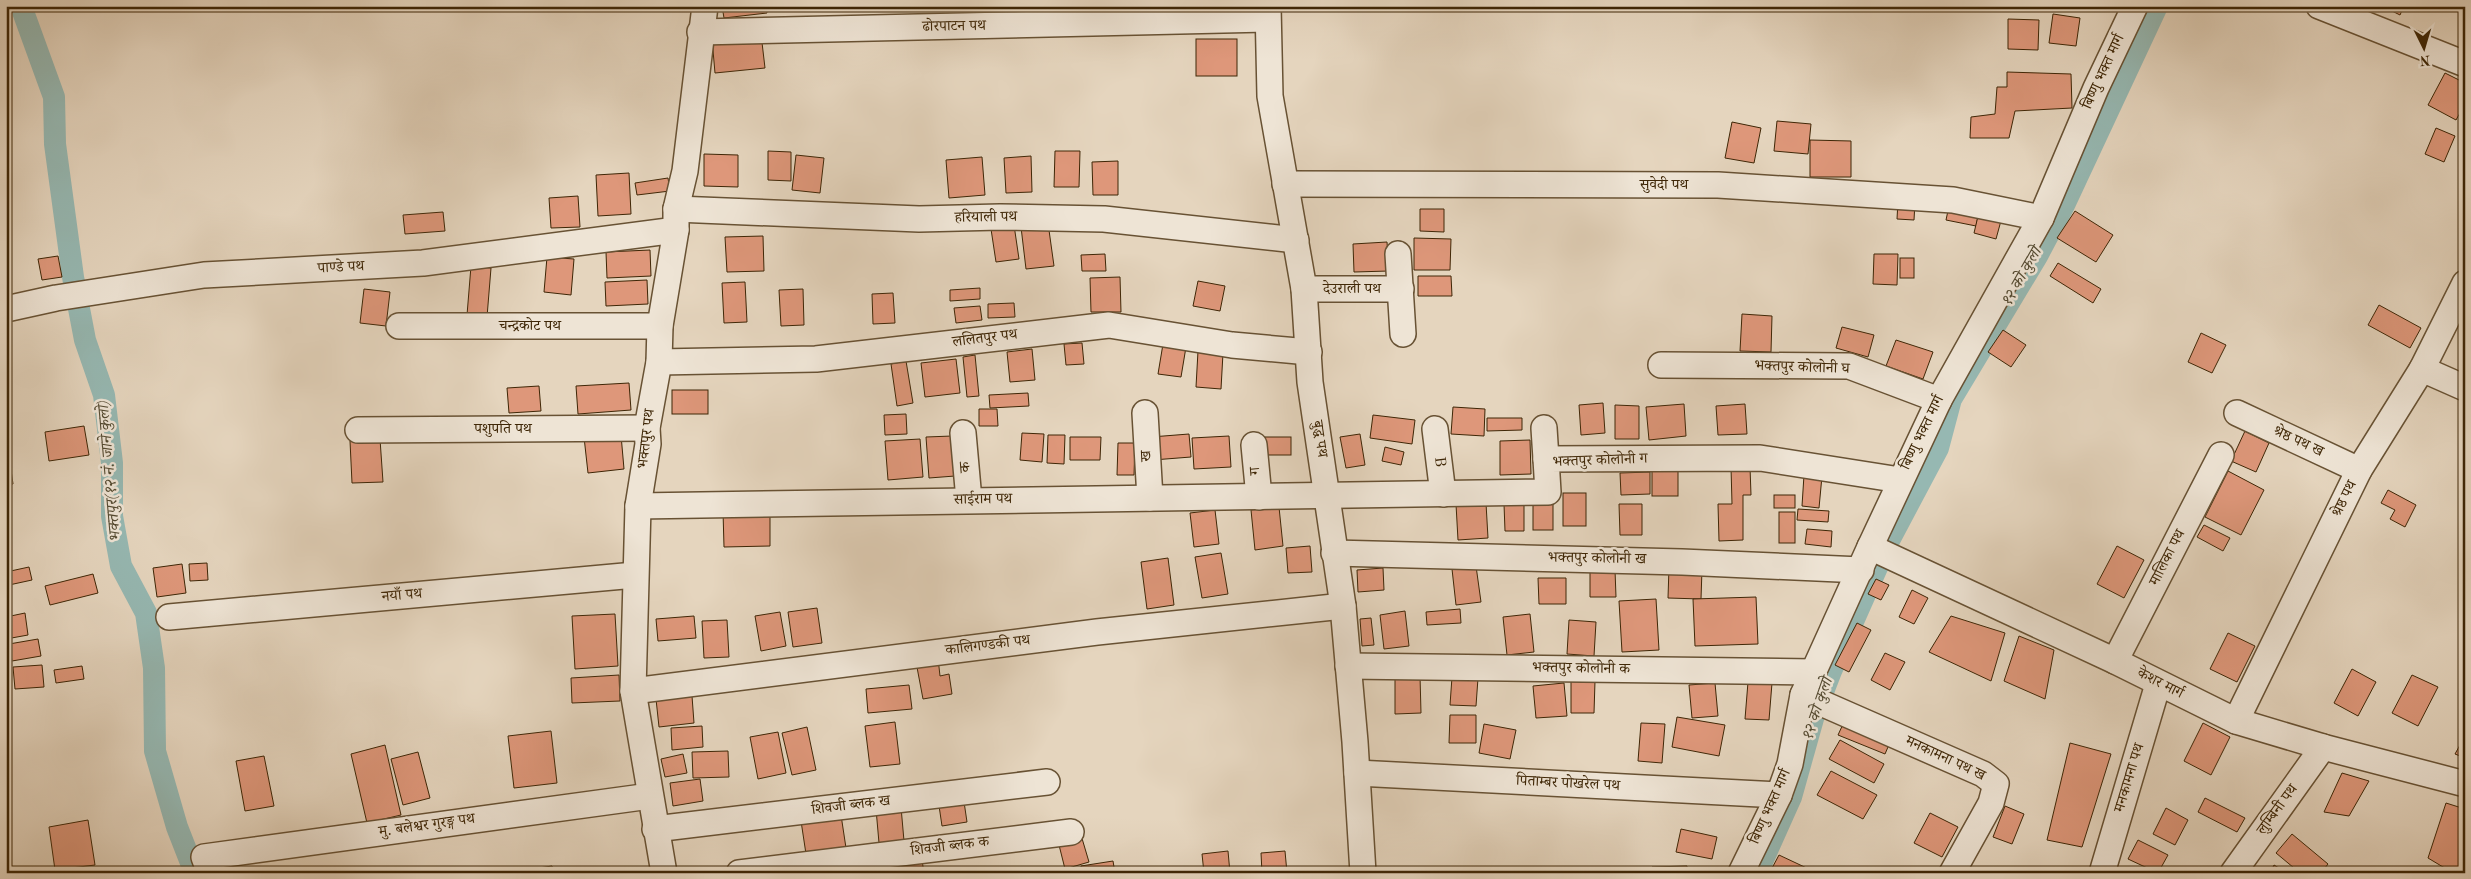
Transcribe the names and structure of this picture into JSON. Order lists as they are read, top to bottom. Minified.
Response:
{"streets":{"street":["ढोरपाटन पथ","बिष्णु भक्त मार्ग","सुवेदी पथ","हरियाली पथ","पाण्डे पथ","देउराली पथ","चन्द्रकोट पथ","ललितपुर पथ","भक्तपुर कोलोनी घ","पशुपति पथ","भक्तपुर पथ","बुद्ध पथ","श्रेष्ठ पथ ख","ख","भक्तपुर कोलोनी ग","B","क","ग","श्रेष्ठ पथ","साईराम पथ","मालिका पथ","भक्तपुर कोलोनी ख","नयाँ पथ","कालिगण्डकी पथ","भक्तपुर कोलोनी क","केशर मार्ग","मनकामना पथ ख","मनकामना पथ","पिताम्बर पोखरेल पथ","शिवजी ब्लक ख","लुम्बिनी पथ","मु. बलेश्वर गुरङ्ग पथ","शिवजी ब्लक क"]},"crossings":[["ढोरपाटन पथ","भक्तपुर पथ"],["ढोरपाटन पथ","बुद्ध पथ"],["बिष्णु भक्त मार्ग","सुवेदी पथ"],["बिष्णु भक्त मार्ग","भक्तपुर कोलोनी घ"],["बिष्णु भक्त मार्ग","भक्तपुर कोलोनी ग"],["बिष्णु भक्त मार्ग","भक्तपुर कोलोनी ख"],["बिष्णु भक्त मार्ग","भक्तपुर कोलोनी क"],["बिष्णु भक्त मार्ग","केशर मार्ग"],["बिष्णु भक्त मार्ग","मनकामना पथ ख"],["बिष्णु भक्त मार्ग","पिताम्बर पोखरेल पथ"],["सुवेदी पथ","बुद्ध पथ"],["हरियाली पथ","पाण्डे पथ"],["हरियाली पथ","भक्तपुर पथ"],["हरियाली पथ","बुद्ध पथ"],["पाण्डे पथ","भक्तपुर पथ"],["देउराली पथ","बुद्ध पथ"],["चन्द्रकोट पथ","भक्तपुर पथ"],["ललितपुर पथ","भक्तपुर पथ"],["ललितपुर पथ","बुद्ध पथ"],["पशुपति पथ","भक्तपुर पथ"],["भक्तपुर पथ","साईराम पथ"],["भक्तपुर पथ","नयाँ पथ"],["भक्तपुर पथ","कालिगण्डकी पथ"],["भक्तपुर पथ","शिवजी ब्लक ख"],["भक्तपुर पथ","मु. बलेश्वर गुरङ्ग पथ"],["बुद्ध पथ","भक्तपुर कोलोनी ग"],["बुद्ध पथ","साईराम पथ"],["बुद्ध पथ","भक्तपुर कोलोनी ख"],["बुद्ध पथ","कालिगण्डकी पथ"],["बुद्ध पथ","भक्तपुर कोलोनी क"],["बुद्ध पथ","पिताम्बर पोखरेल पथ"],["श्रेष्ठ पथ ख","श्रेष्ठ पथ"],["ख","साईराम पथ"],["भक्तपुर कोलोनी ग","B"],["भक्तपुर कोलोनी ग","साईराम पथ"],["क","साईराम पथ"],["ग","साईराम पथ"],["श्रेष्ठ पथ","केशर मार्ग"],["मालिका पथ","केशर मार्ग"],["भक्तपुर कोलोनी ख","केशर मार्ग"],["केशर मार्ग","मनकामना पथ"],["केशर मार्ग","लुम्बिनी पथ"]],"water":["१२ को कुलो","भक्तपुर(१२ नं. जाने कुलो)"],"north":"bottom"}
